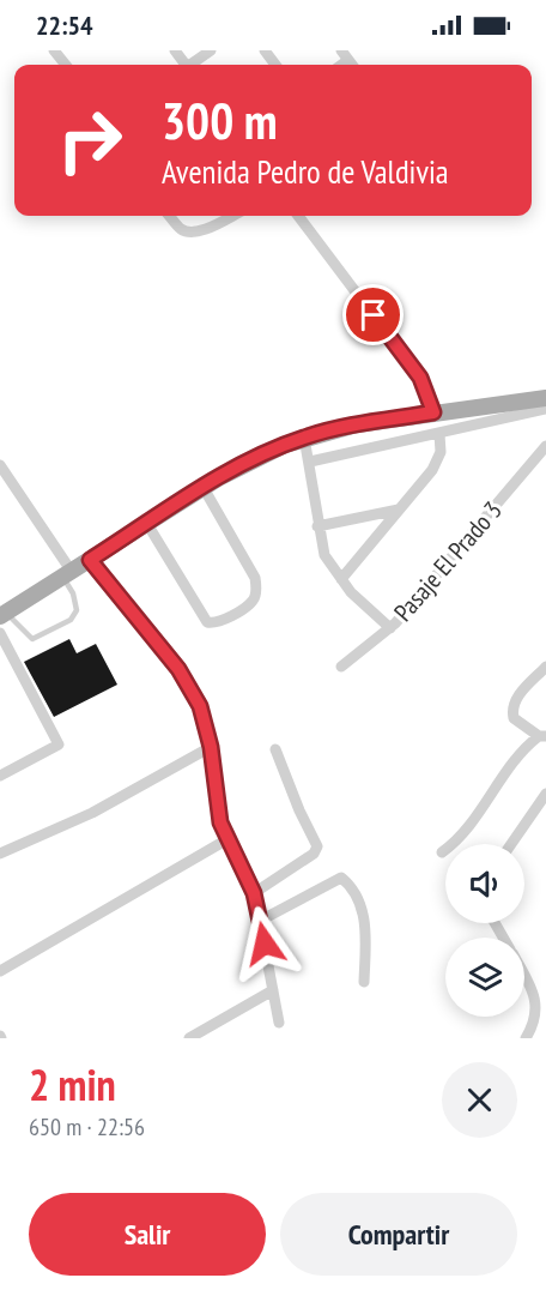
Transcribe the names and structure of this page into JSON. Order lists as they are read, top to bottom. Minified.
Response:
{"streets":{"street":["Pasaje El Prado 3"]},"page":{"status":"22:54","turn":["300 m","Avenida Pedro de Valdivia"],"heading":["2 min","650 m · 22:56"],"buttons":["Salir","Compartir"]}}
